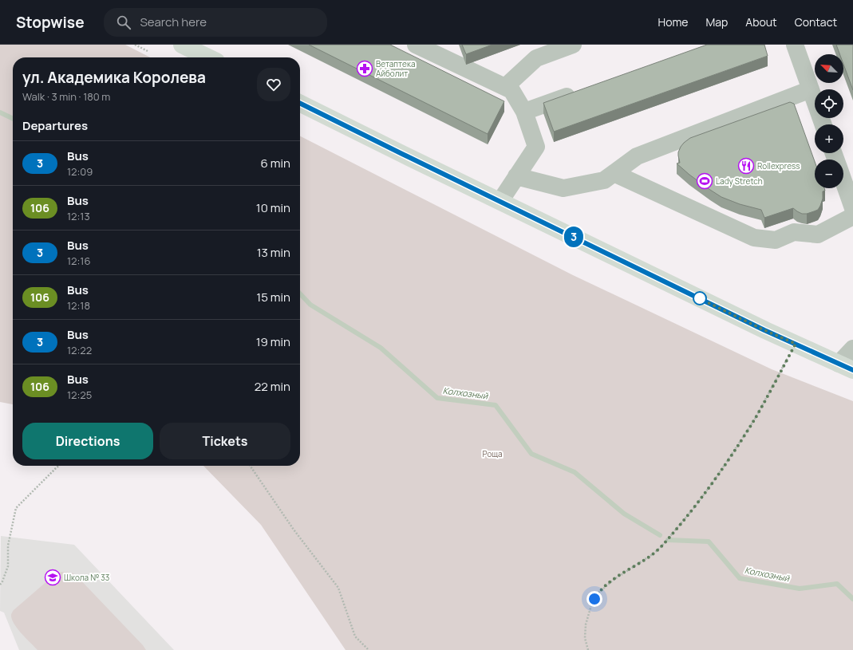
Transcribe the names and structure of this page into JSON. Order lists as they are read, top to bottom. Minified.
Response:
{"water":["Колхозный"],"parks":["Роща"],"places":{"pharmacy":["Ветаптека Айболит"],"restaurant":["Rollexpress"],"sports":["Lady Stretch"],"school or university":["Школа № 33"]},"lines":["bus line 3"],"north":"top left","page":{"header":"Stopwise","search":"Search here","nav":["Home","Map","About","Contact"],"on_map":"3","map_buttons":["+","−"],"heading":[["ул. Академика Королева","Walk · 3 min · 180 m"],"Departures"],"list":[{"mark":"3","name":"Bus","note":"12:09","value":"6 min"},{"mark":"106","name":"Bus","note":"12:13","value":"10 min"},{"mark":"3","name":"Bus","note":"12:16","value":"13 min"},{"mark":"106","name":"Bus","note":"12:18","value":"15 min"},{"mark":"3","name":"Bus","note":"12:22","value":"19 min"},{"mark":"106","name":"Bus","note":"12:25","value":"22 min"}],"buttons":["Directions","Tickets"]}}
